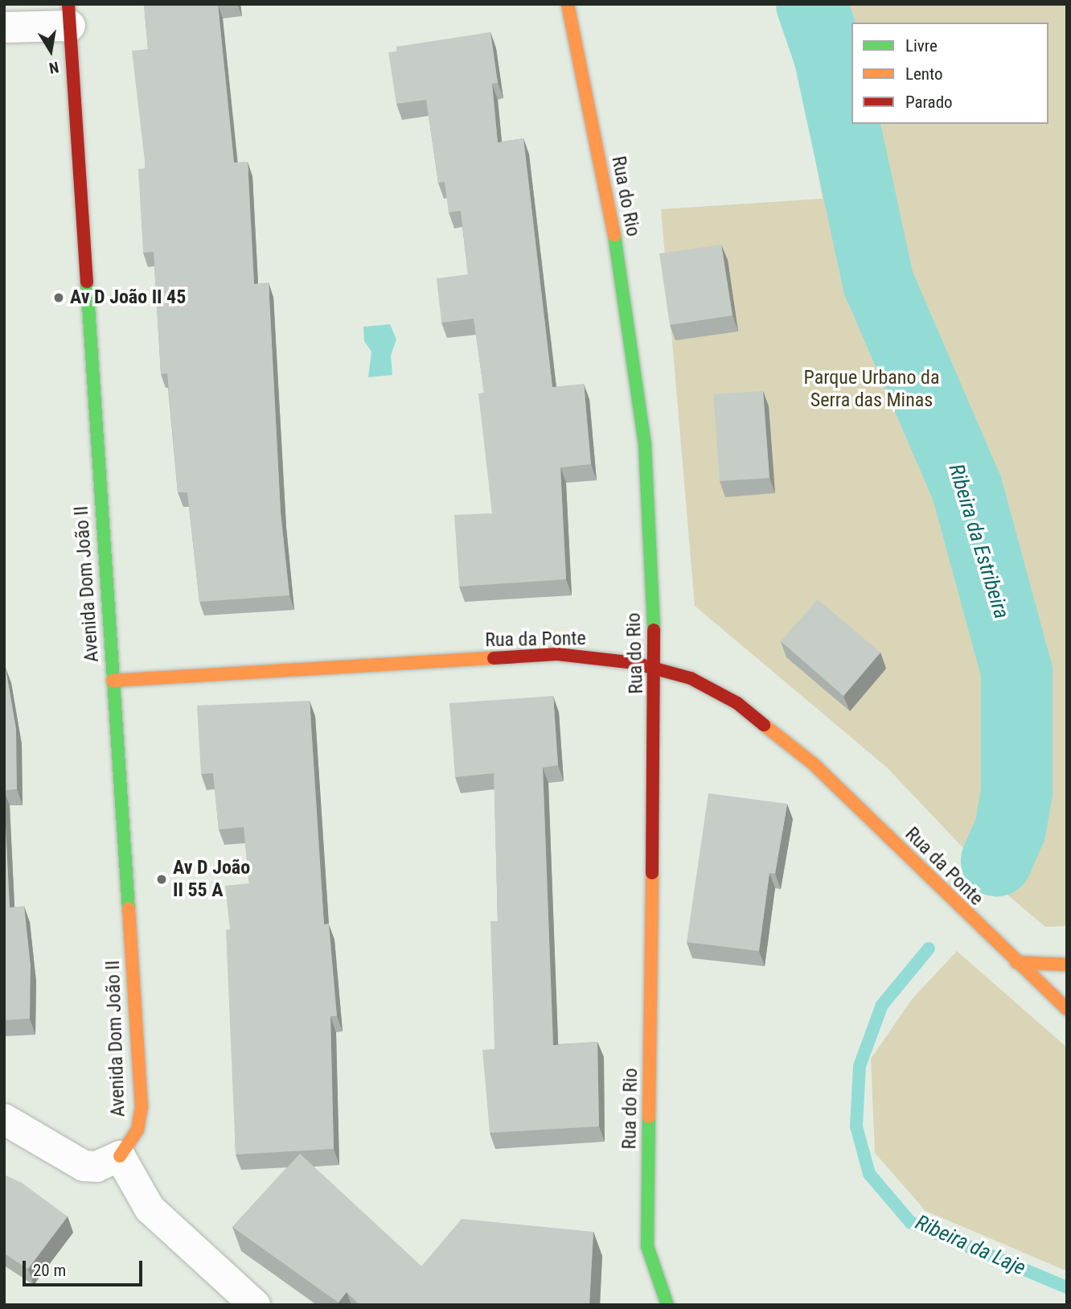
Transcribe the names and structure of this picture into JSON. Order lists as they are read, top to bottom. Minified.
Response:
{"streets":{"street":["Rua do Rio","Avenida Dom João II","Rua da Ponte"]},"crossings":[["Rua do Rio","Rua da Ponte"],["Avenida Dom João II","Rua da Ponte"]],"water":["Ribeira da Estribeira","Ribeira da Laje"],"parks":["Parque Urbano da Serra das Minas"],"places":["Av D João II 45","Av D João II 55 A"],"legend":["Livre","Lento","Parado"],"scale_bar":"20 m","north":"bottom"}
